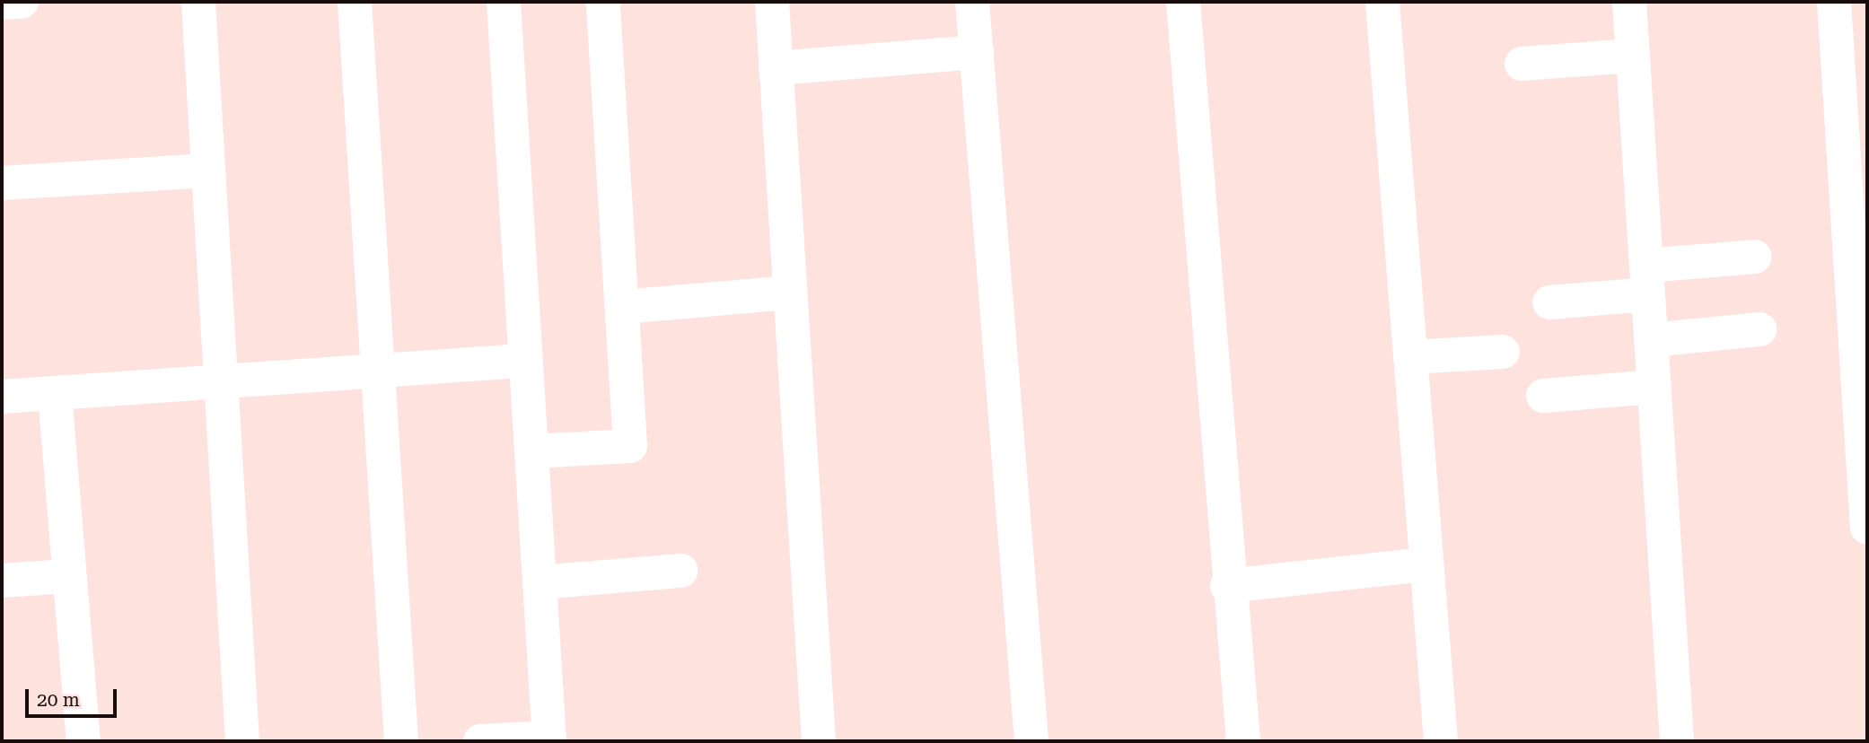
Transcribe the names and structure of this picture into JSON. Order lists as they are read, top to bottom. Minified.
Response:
{"scale_bar":"20 m"}
